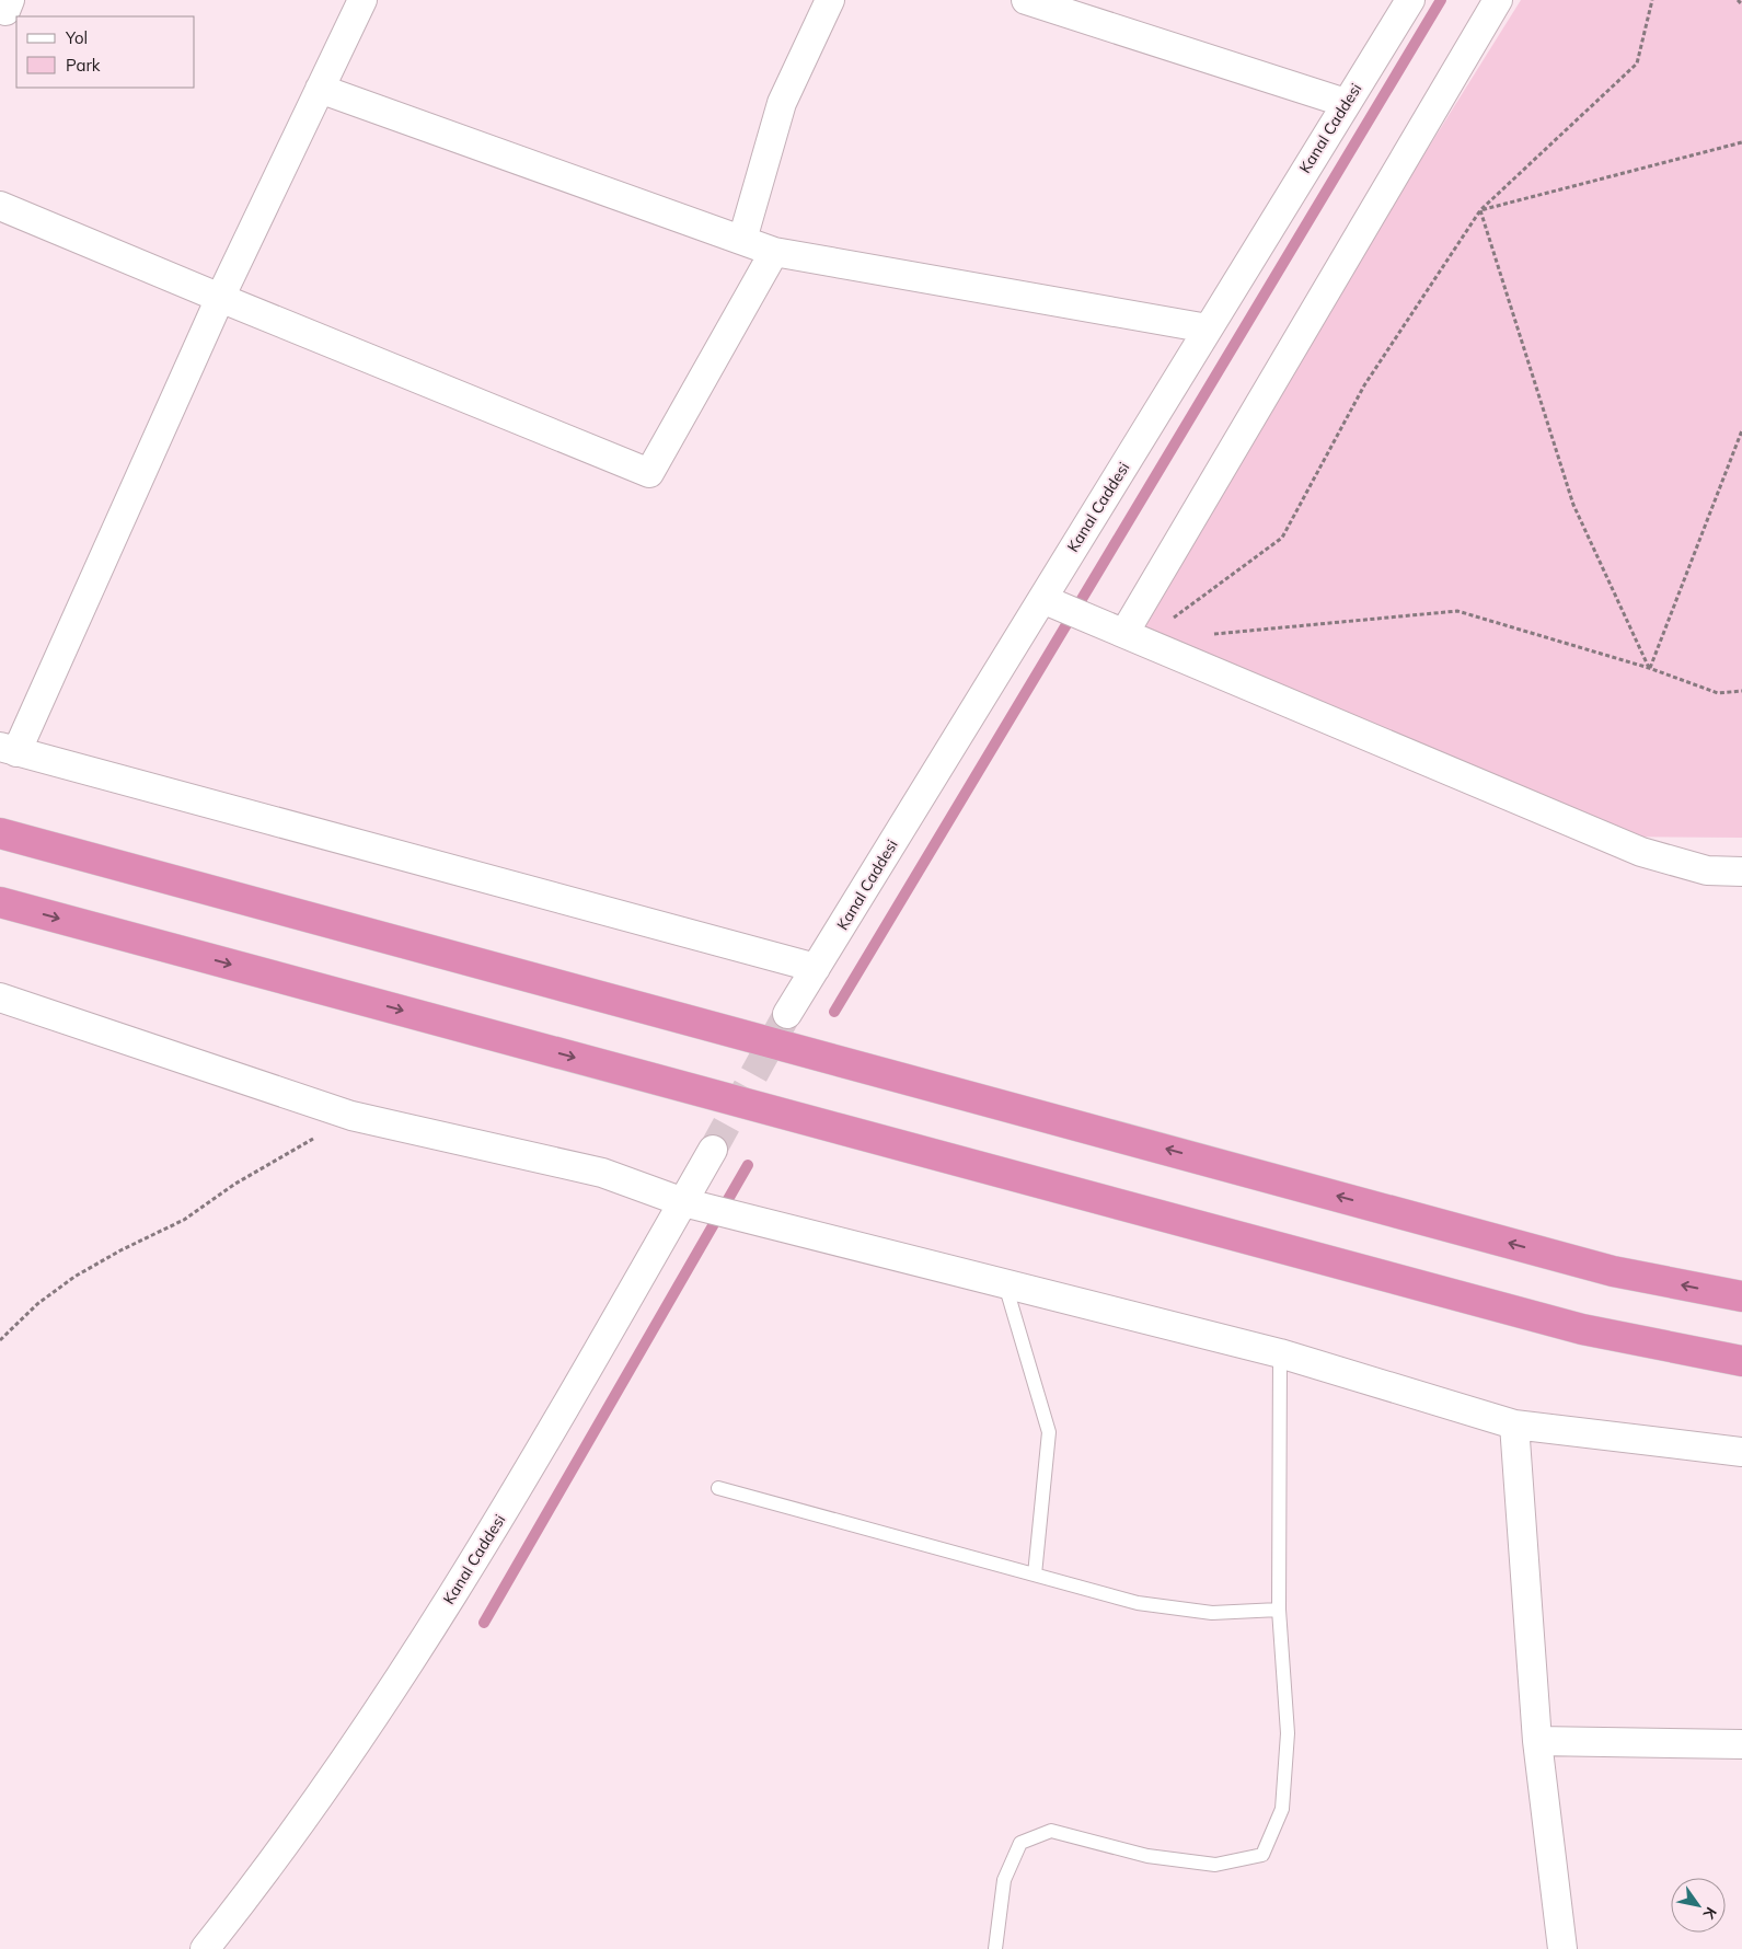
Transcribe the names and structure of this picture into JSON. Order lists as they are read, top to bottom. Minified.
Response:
{"streets":{"street":["Kanal Caddesi"]},"legend":["Yol","Park"],"north":"bottom right"}
